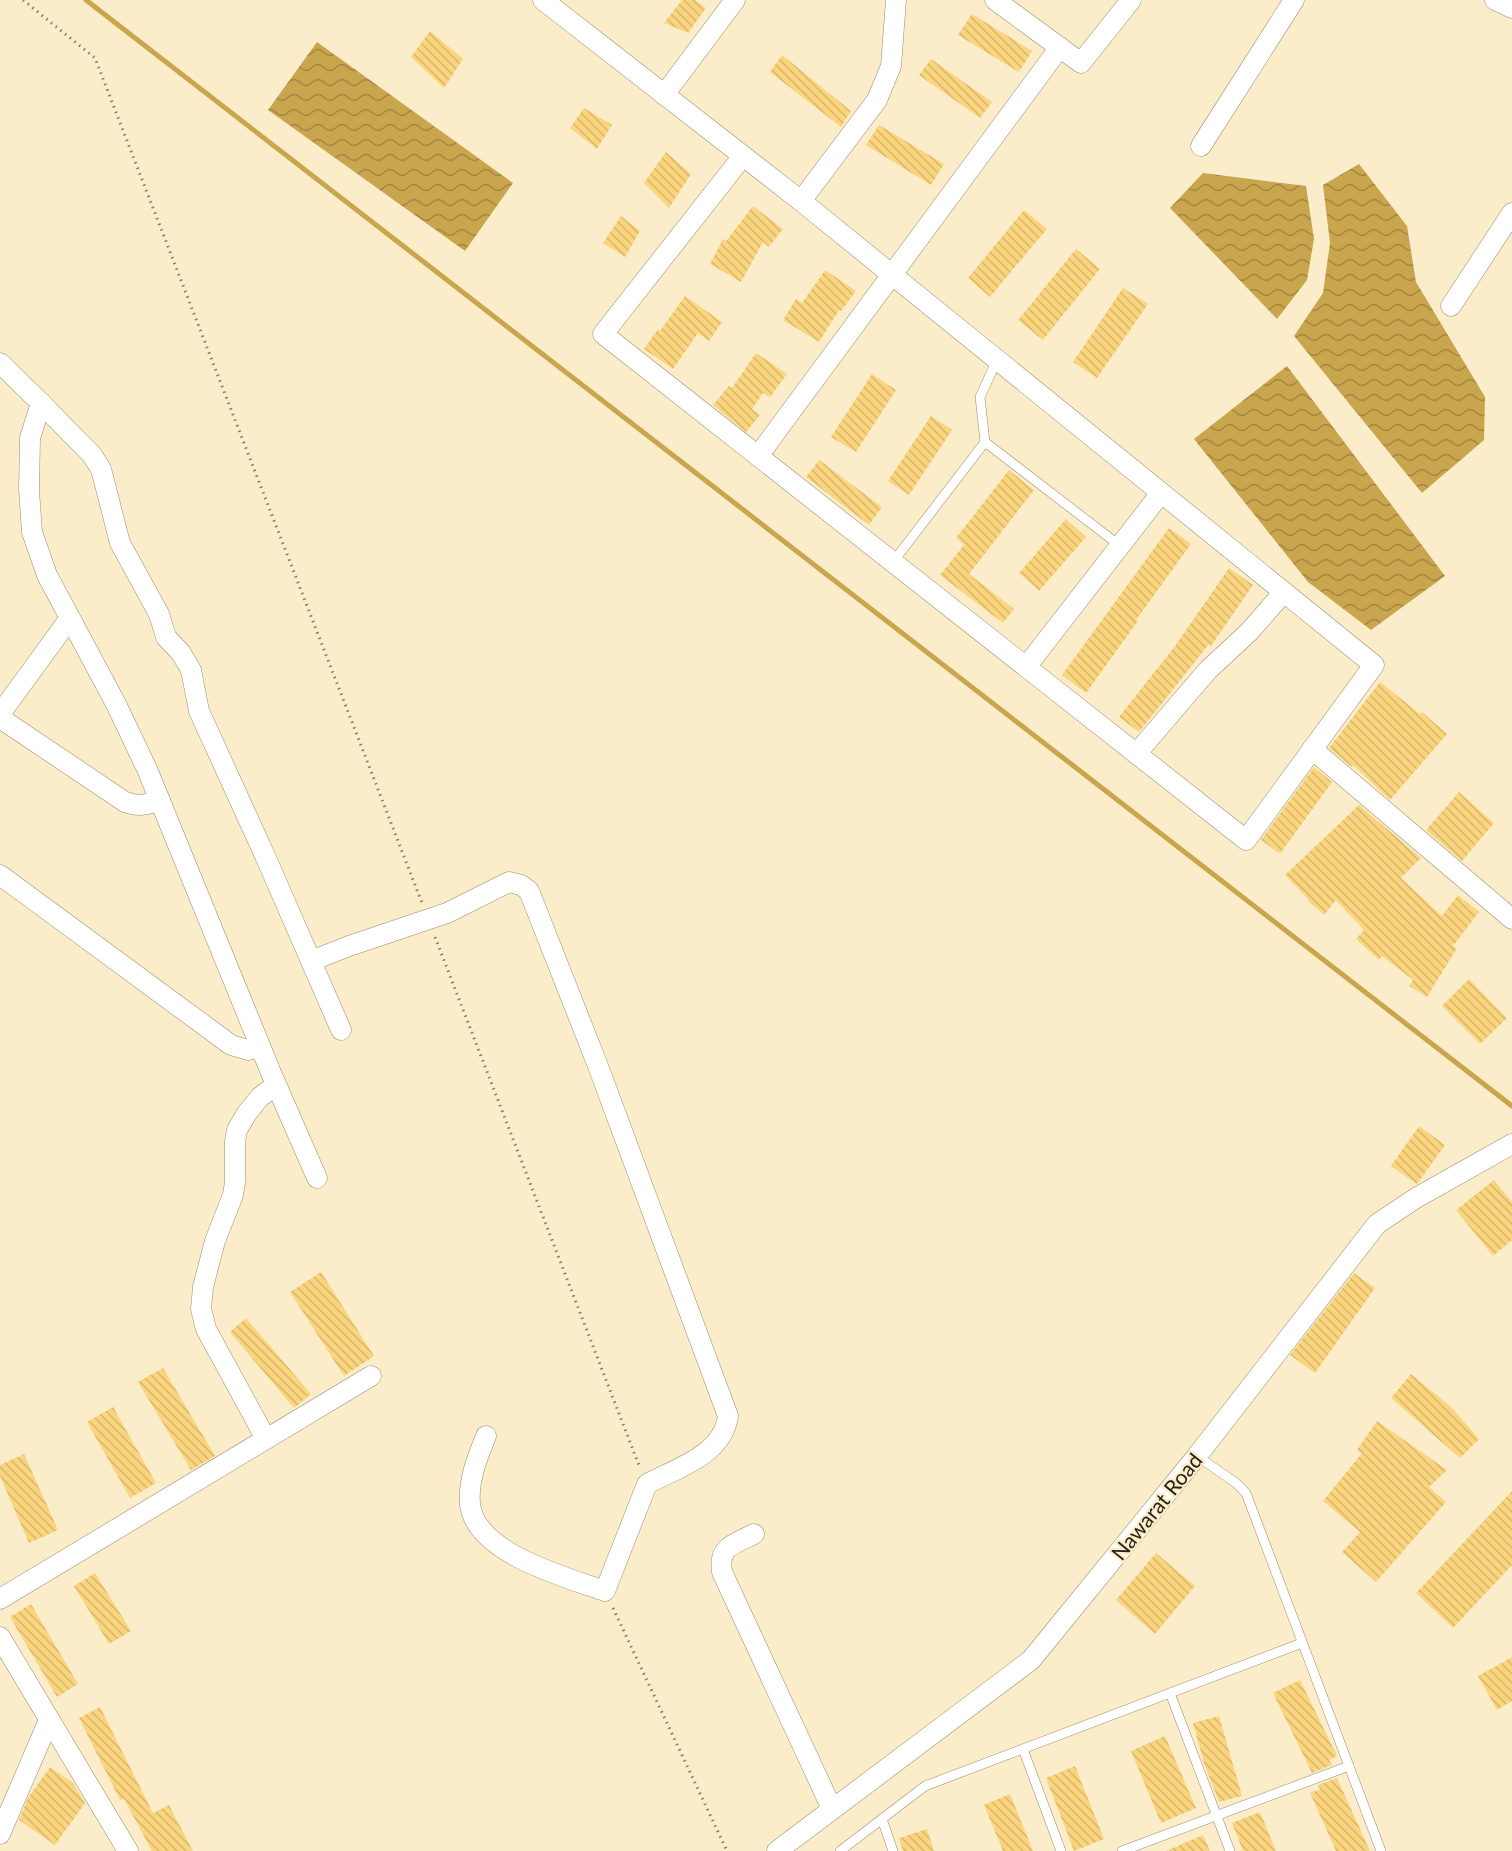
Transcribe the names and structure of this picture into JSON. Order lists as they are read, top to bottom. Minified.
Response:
{"streets":{"street":["Nawarat Road"]}}
